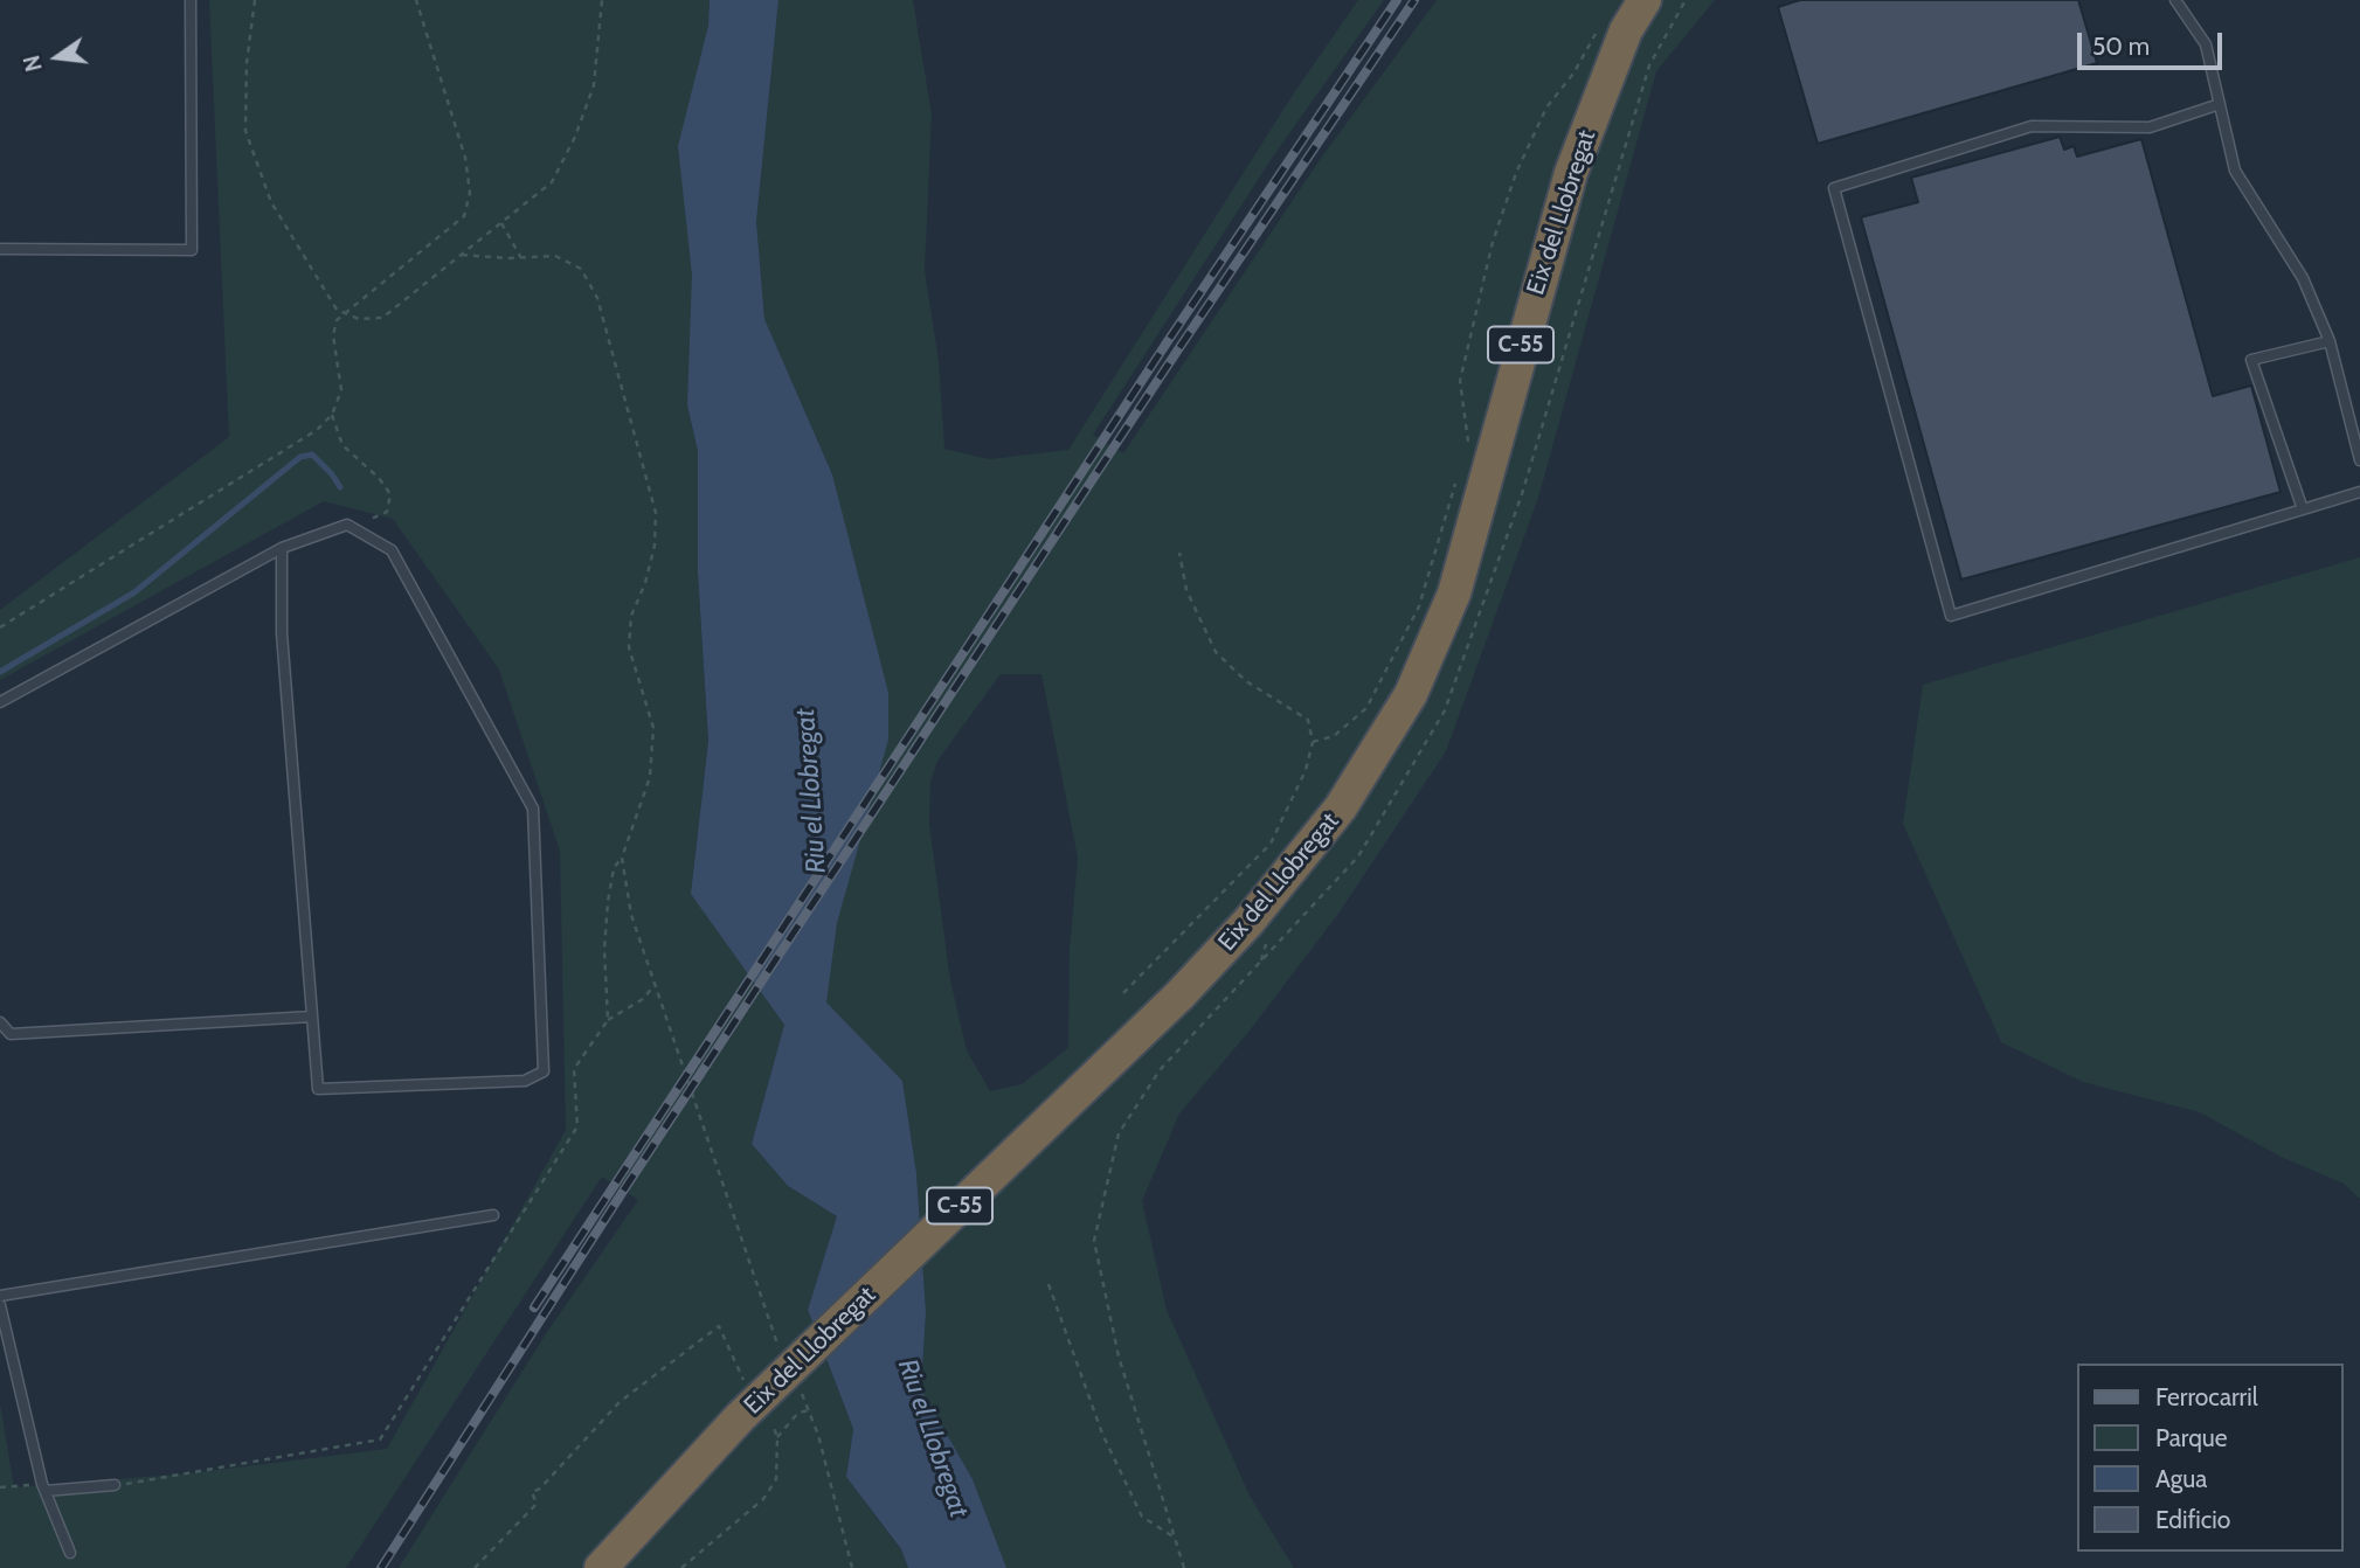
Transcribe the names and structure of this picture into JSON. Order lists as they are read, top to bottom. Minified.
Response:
{"streets":{"highway":["Eix del Llobregat","C-55"]},"water":["Riu el Llobregat"],"legend":["Ferrocarril","Parque","Agua","Edificio"],"scale_bar":"50 m","north":"left"}
